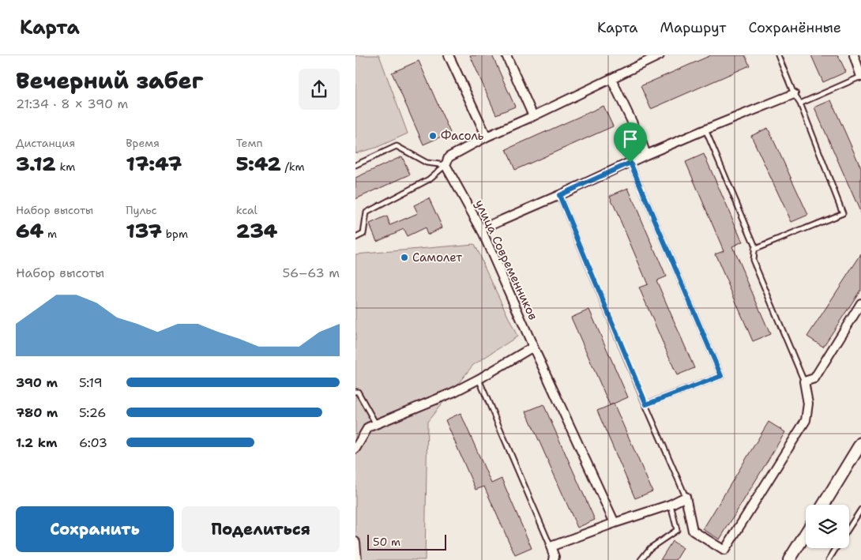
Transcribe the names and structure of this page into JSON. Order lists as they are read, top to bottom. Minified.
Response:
{"streets":{"street":["улица Современников"]},"places":["Фасоль","Самолет"],"scale_bar":"50 m","page":{"header":"Карта","nav":["Карта","Маршрут","Сохранённые"],"heading":["Вечерний забег","21:34 · 8 × 390 m"],"stats":[["Дистанция","3.12 km"],["Время","17:47"],["Темп","5:42 /km"],["Набор высоты","64 m"],["Пульс","137 bpm"],["kcal","234"]],"chart":["Набор высоты","56–63 m"],"list":[{"name":"390 m","note":"5:19"},{"name":"780 m","note":"5:26"},{"name":"1.2 km","note":"6:03"}],"buttons":["Сохранить","Поделиться"],"scale":"50 m"}}
